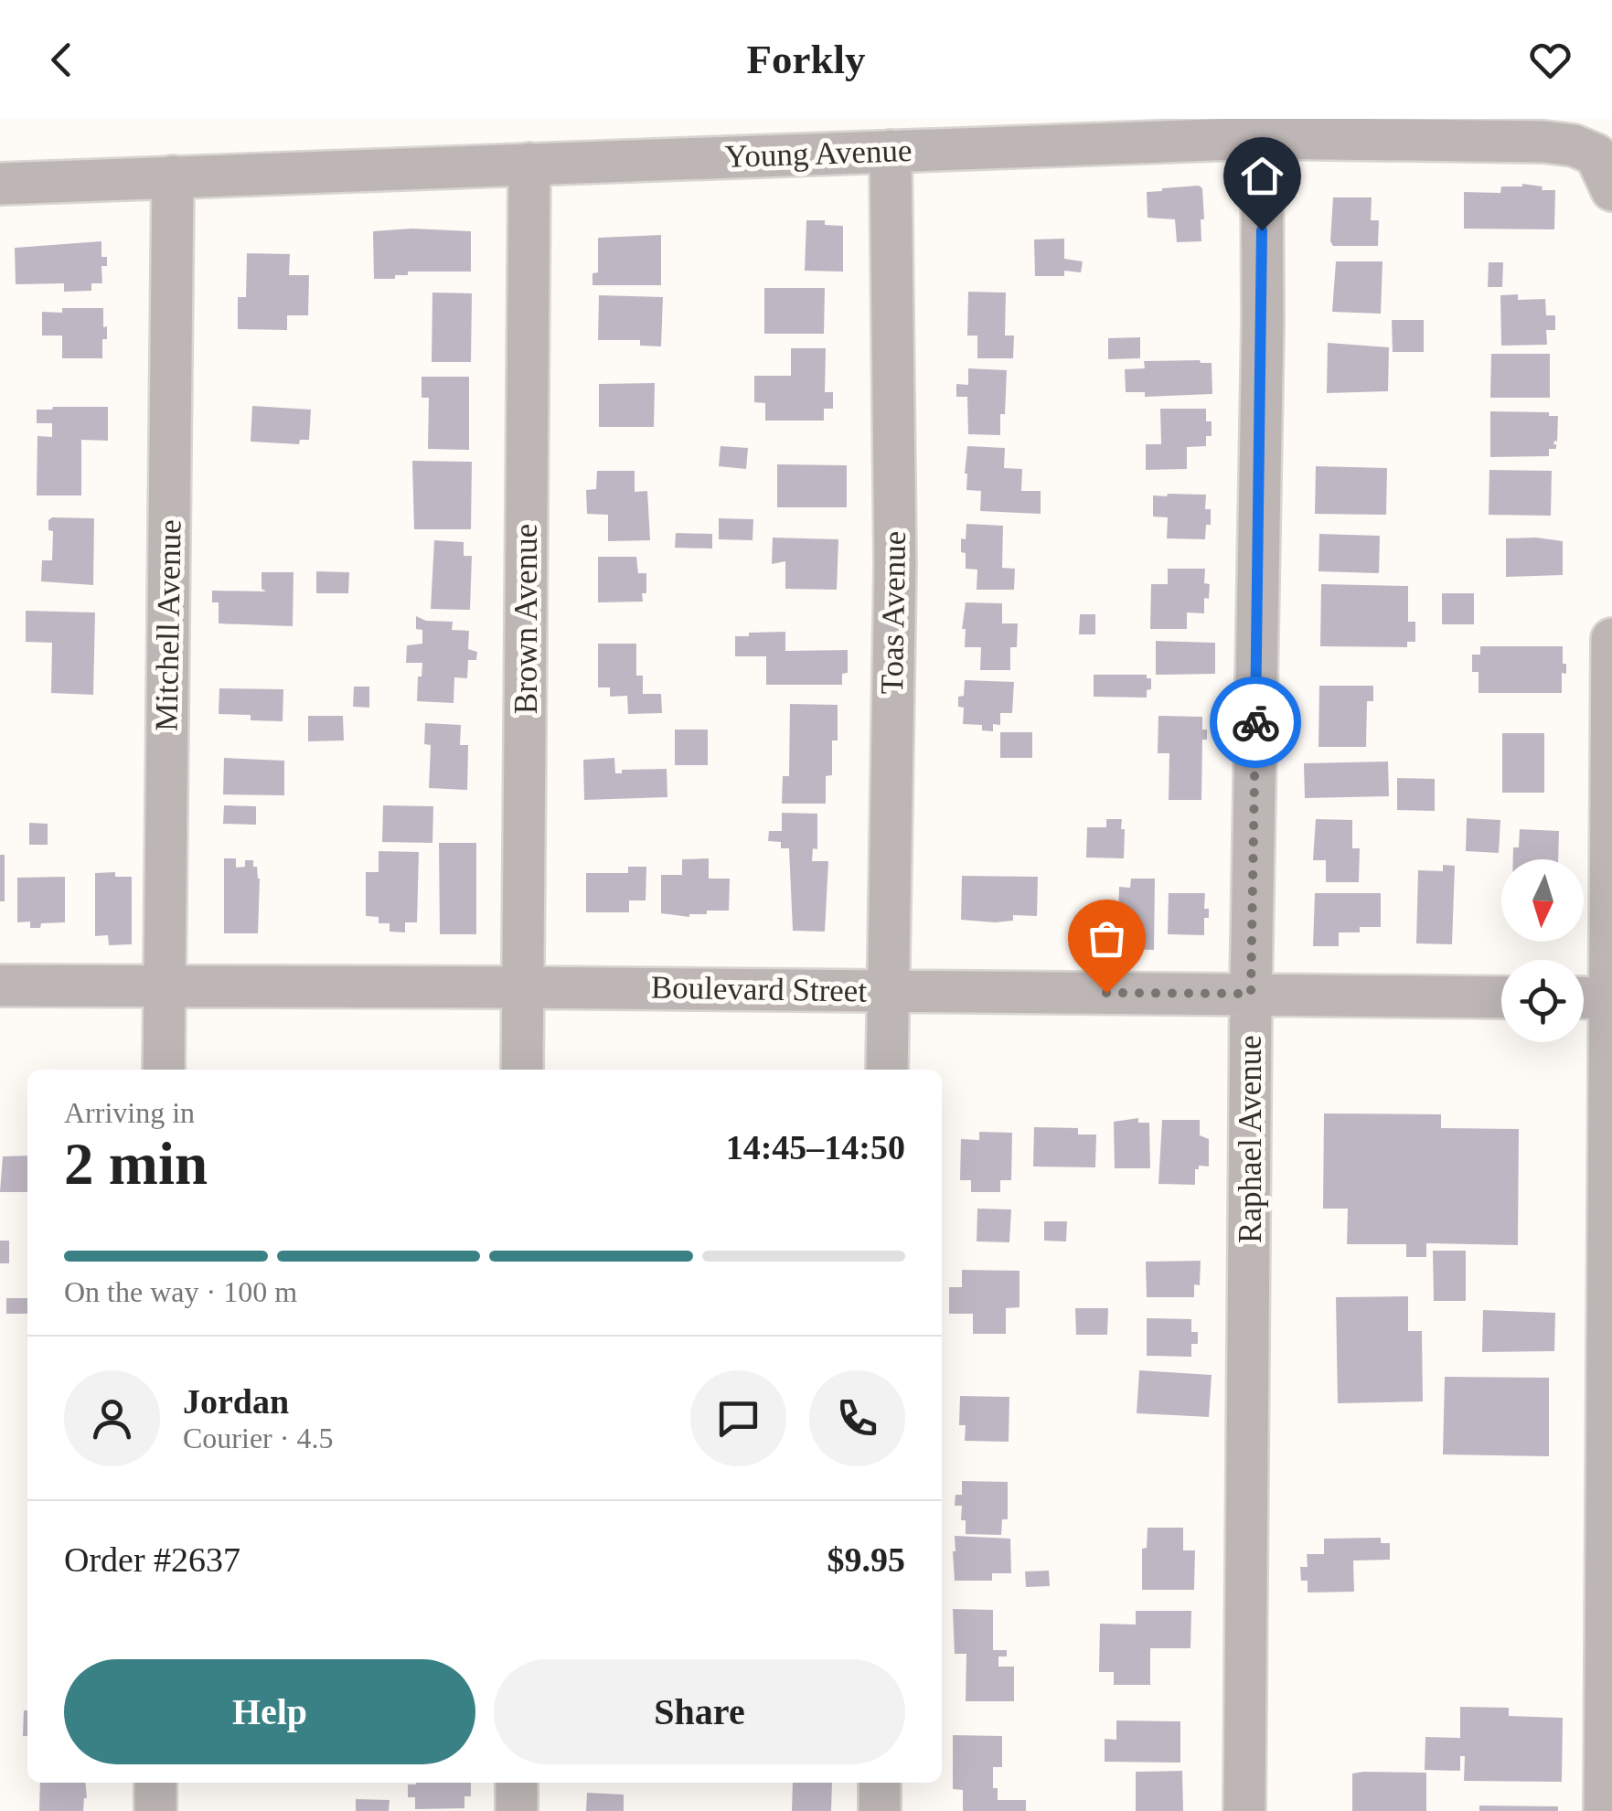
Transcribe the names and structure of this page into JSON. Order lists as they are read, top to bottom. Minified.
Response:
{"streets":{"street":["Young Avenue","Toas Avenue","Brown Avenue","Mitchell Avenue","Boulevard Street","Raphael Avenue"]},"crossings":[["Young Avenue","Toas Avenue"],["Young Avenue","Brown Avenue"],["Young Avenue","Mitchell Avenue"],["Young Avenue","Raphael Avenue"],["Toas Avenue","Boulevard Street"],["Brown Avenue","Boulevard Street"],["Mitchell Avenue","Boulevard Street"],["Boulevard Street","Raphael Avenue"]],"north":"bottom","page":{"header":"Forkly","heading":["2 min","Arriving in","14:45–14:50"],"panel":["Jordan","Courier · 4.5","Order #2637","$9.95"],"bar":"On the way · 100 m","buttons":["Help","Share"]}}
